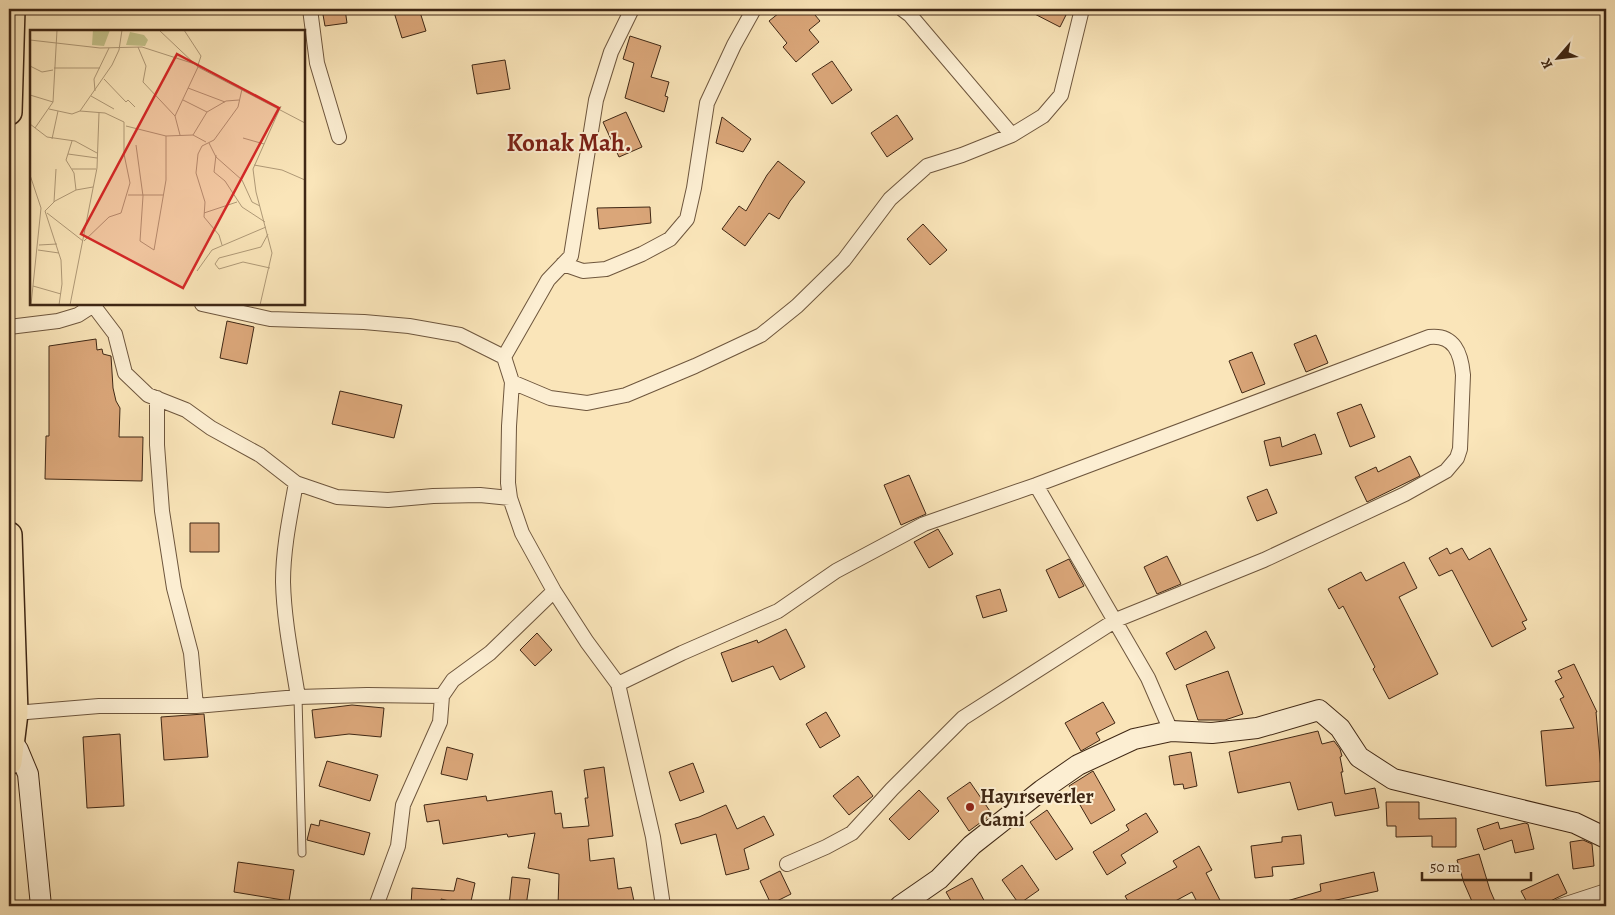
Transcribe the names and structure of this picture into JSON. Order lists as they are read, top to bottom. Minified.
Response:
{"districts":["Konak Mah."],"places":["Hayırseverler Cami"],"scale_bar":"50 m","north":"bottom left"}
